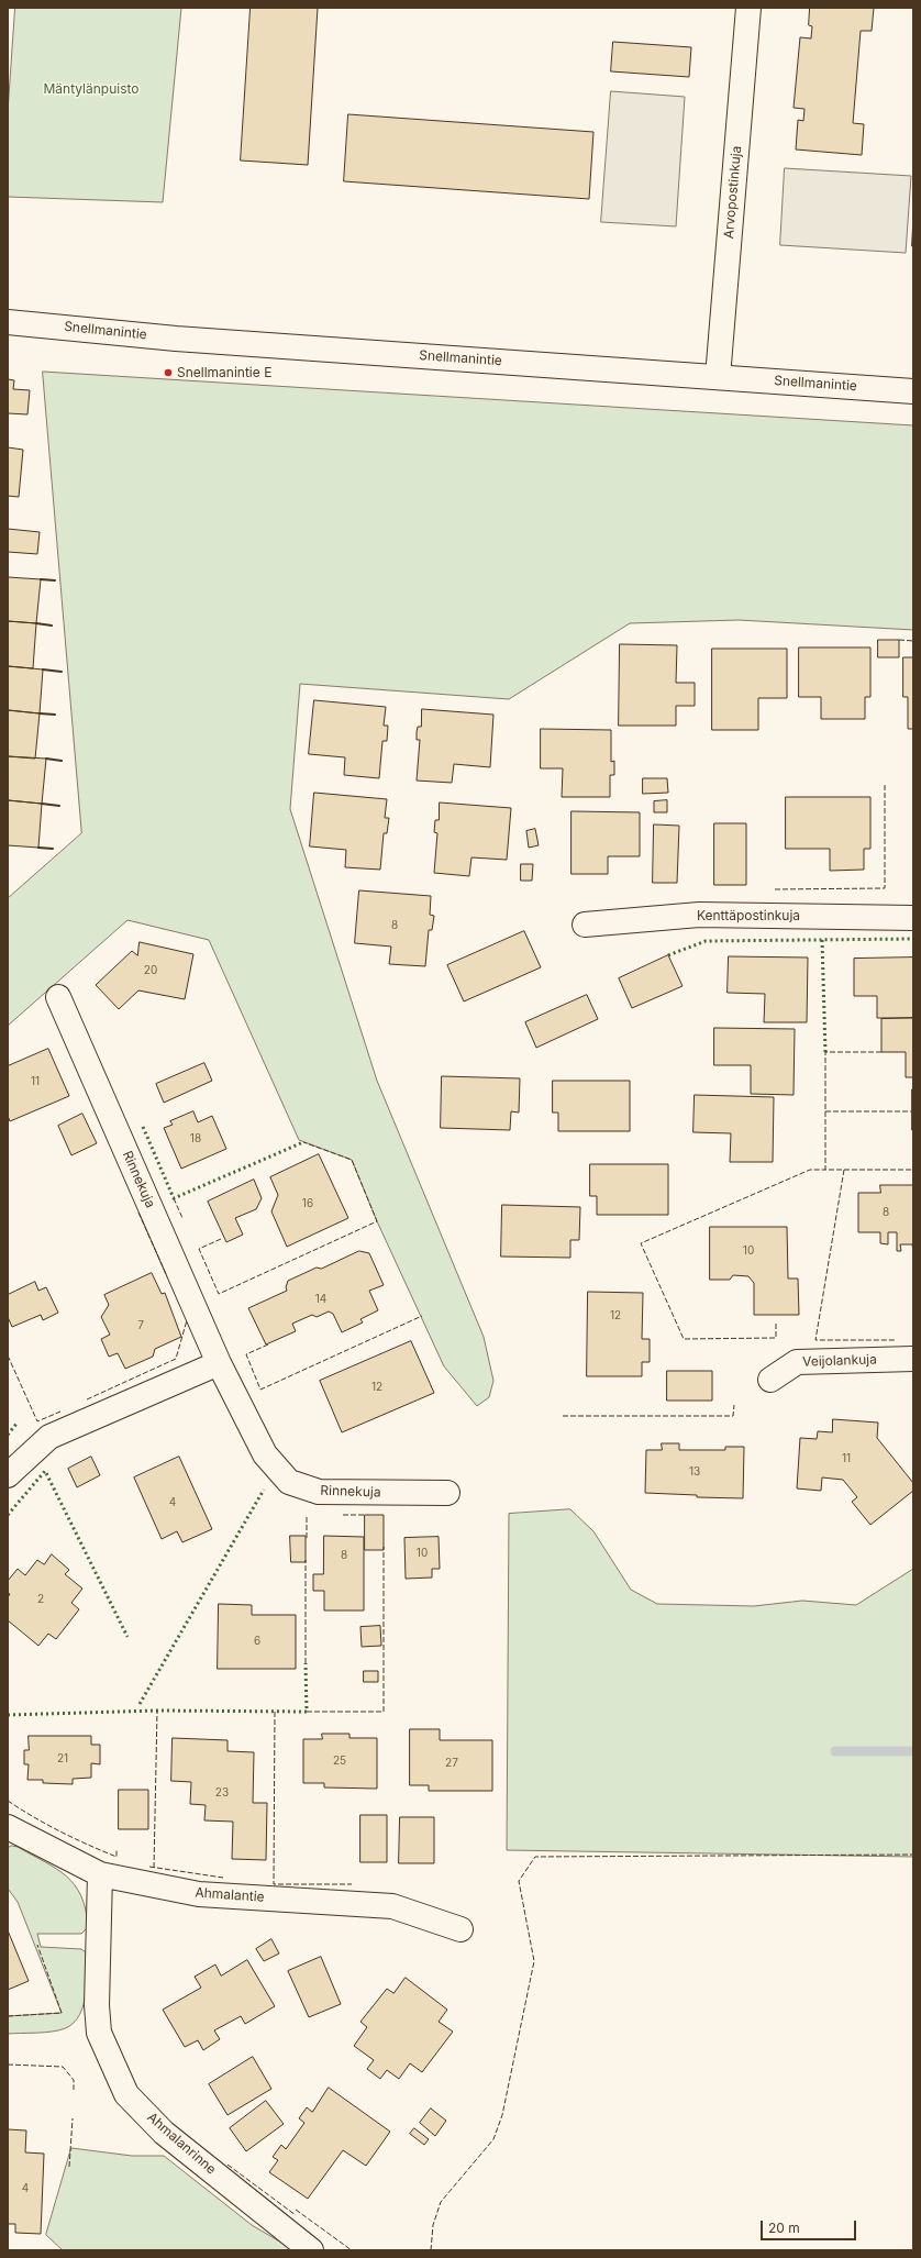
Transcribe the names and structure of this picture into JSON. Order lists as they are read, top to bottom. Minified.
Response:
{"streets":{"street":["Arvopostinkuja","Snellmanintie","Kenttäpostinkuja","Rinnekuja","Veijolankuja","Ahmalantie","Ahmalanrinne"]},"crossings":[["Arvopostinkuja","Snellmanintie"],["Ahmalantie","Ahmalanrinne"]],"parks":["Mäntylänpuisto"],"places":["Snellmanintie E"],"house_numbers":["8","20","11","18","16","8","10","14","12","7","12","11","13","4","10","8","2","6","21","25","27","23","4"],"scale_bar":"20 m"}
